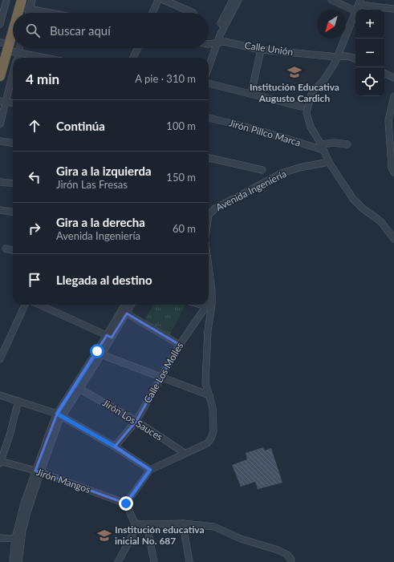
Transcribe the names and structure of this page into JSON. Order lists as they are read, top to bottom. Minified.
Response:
{"streets":{"street":["Calle Unión","Jirón Pillco Marca","Avenida Ingeniería","Calle Los Molles","Jirón Los Sauces","Jirón Mangos"]},"crossings":[["Calle Los Molles","Jirón Los Sauces"]],"places":{"school or university":["Institución Educativa Augusto Cardich","Institución educativa inicial No. 687"]},"north":"bottom left","page":{"map_buttons":["+","−"],"search":"Buscar aquí","heading":["4 min","A pie · 310 m"],"list":[["Continúa","100 m"],["Gira a la izquierda","Jirón Las Fresas","150 m"],["Gira a la derecha","Avenida Ingeniería","60 m"],"Llegada al destino"]}}
